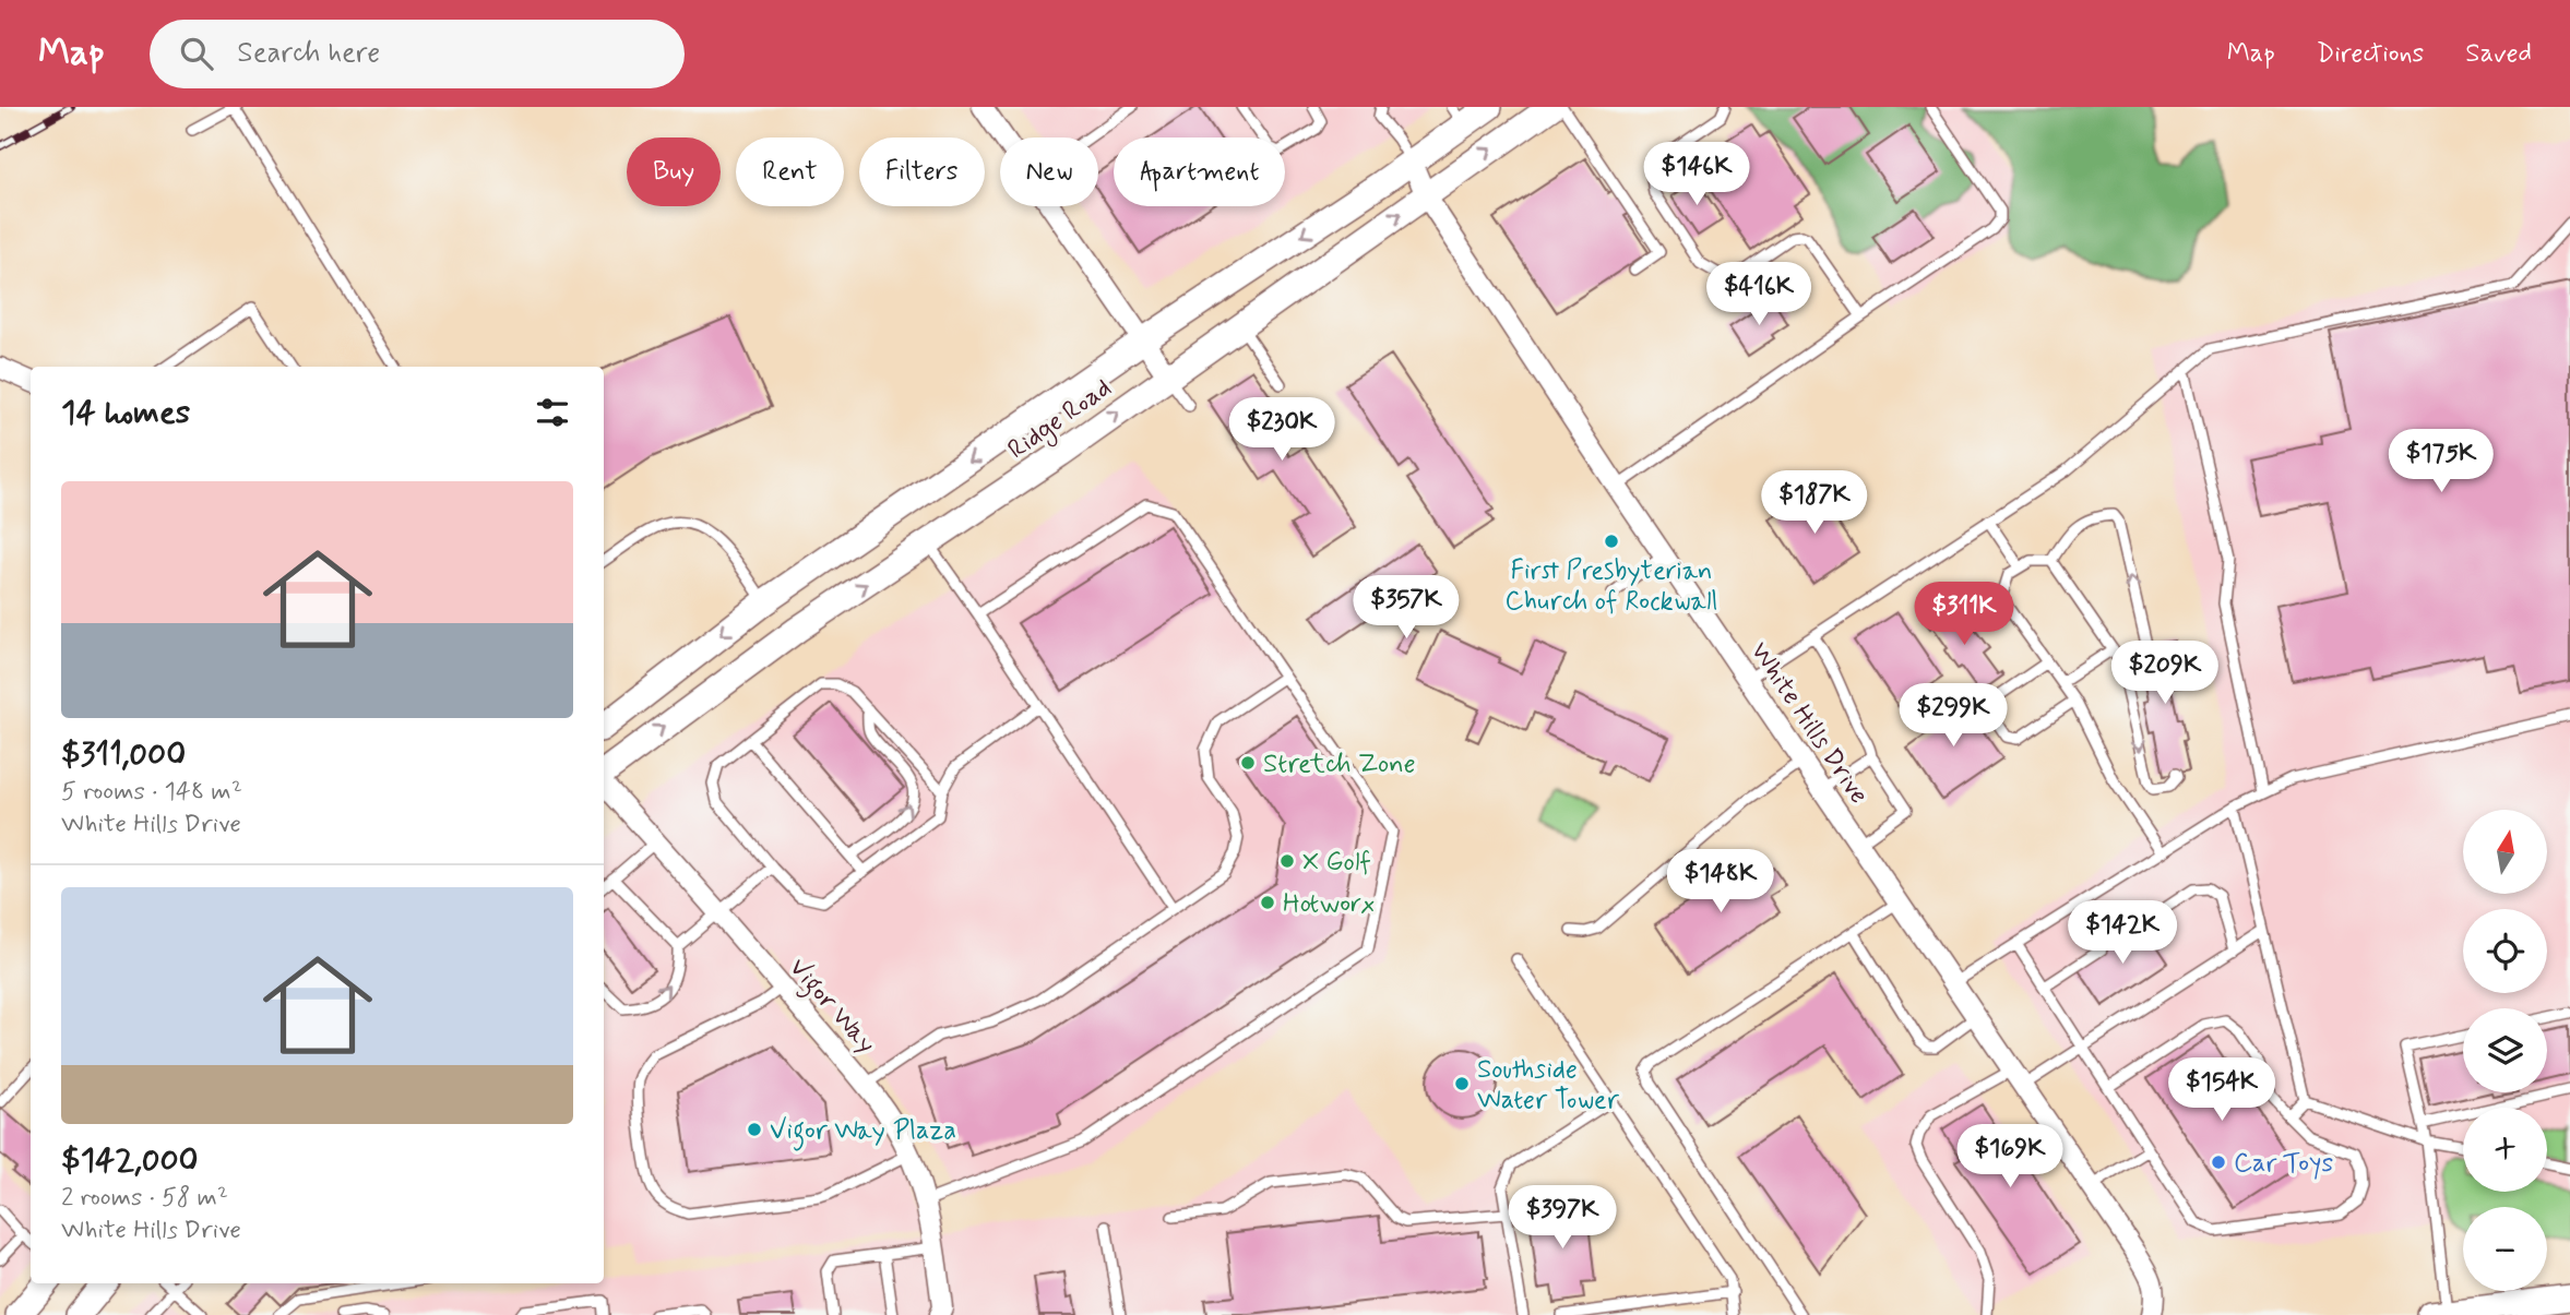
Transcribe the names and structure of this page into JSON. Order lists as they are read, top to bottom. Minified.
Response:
{"streets":{"main road":["Ridge Road"],"street":["White Hills Drive","Vigor Way"]},"crossings":[["Ridge Road","White Hills Drive"]],"places":["First Presbyterian Church of Rockwall","Stretch Zone","X Golf","Hotworx","Southside Water Tower","Vigor Way Plaza","Car Toys"],"north":"top","page":{"header":"Map","search":"Search here","nav":["Map","Directions","Saved"],"chip":["Buy","Rent","Filters","New","Apartment"],"price":["$146K","$416K","$230K","$175K","$187K","$357K","$311K","$209K","$299K","$148K","$142K","$154K","$169K","$397K"],"heading":"14 homes","list":[{"name":"$311,000","note":"5 rooms · 148 m² · White Hills Drive"},{"name":"$142,000","note":"2 rooms · 58 m² · White Hills Drive"}],"map_buttons":["+","−"]}}
